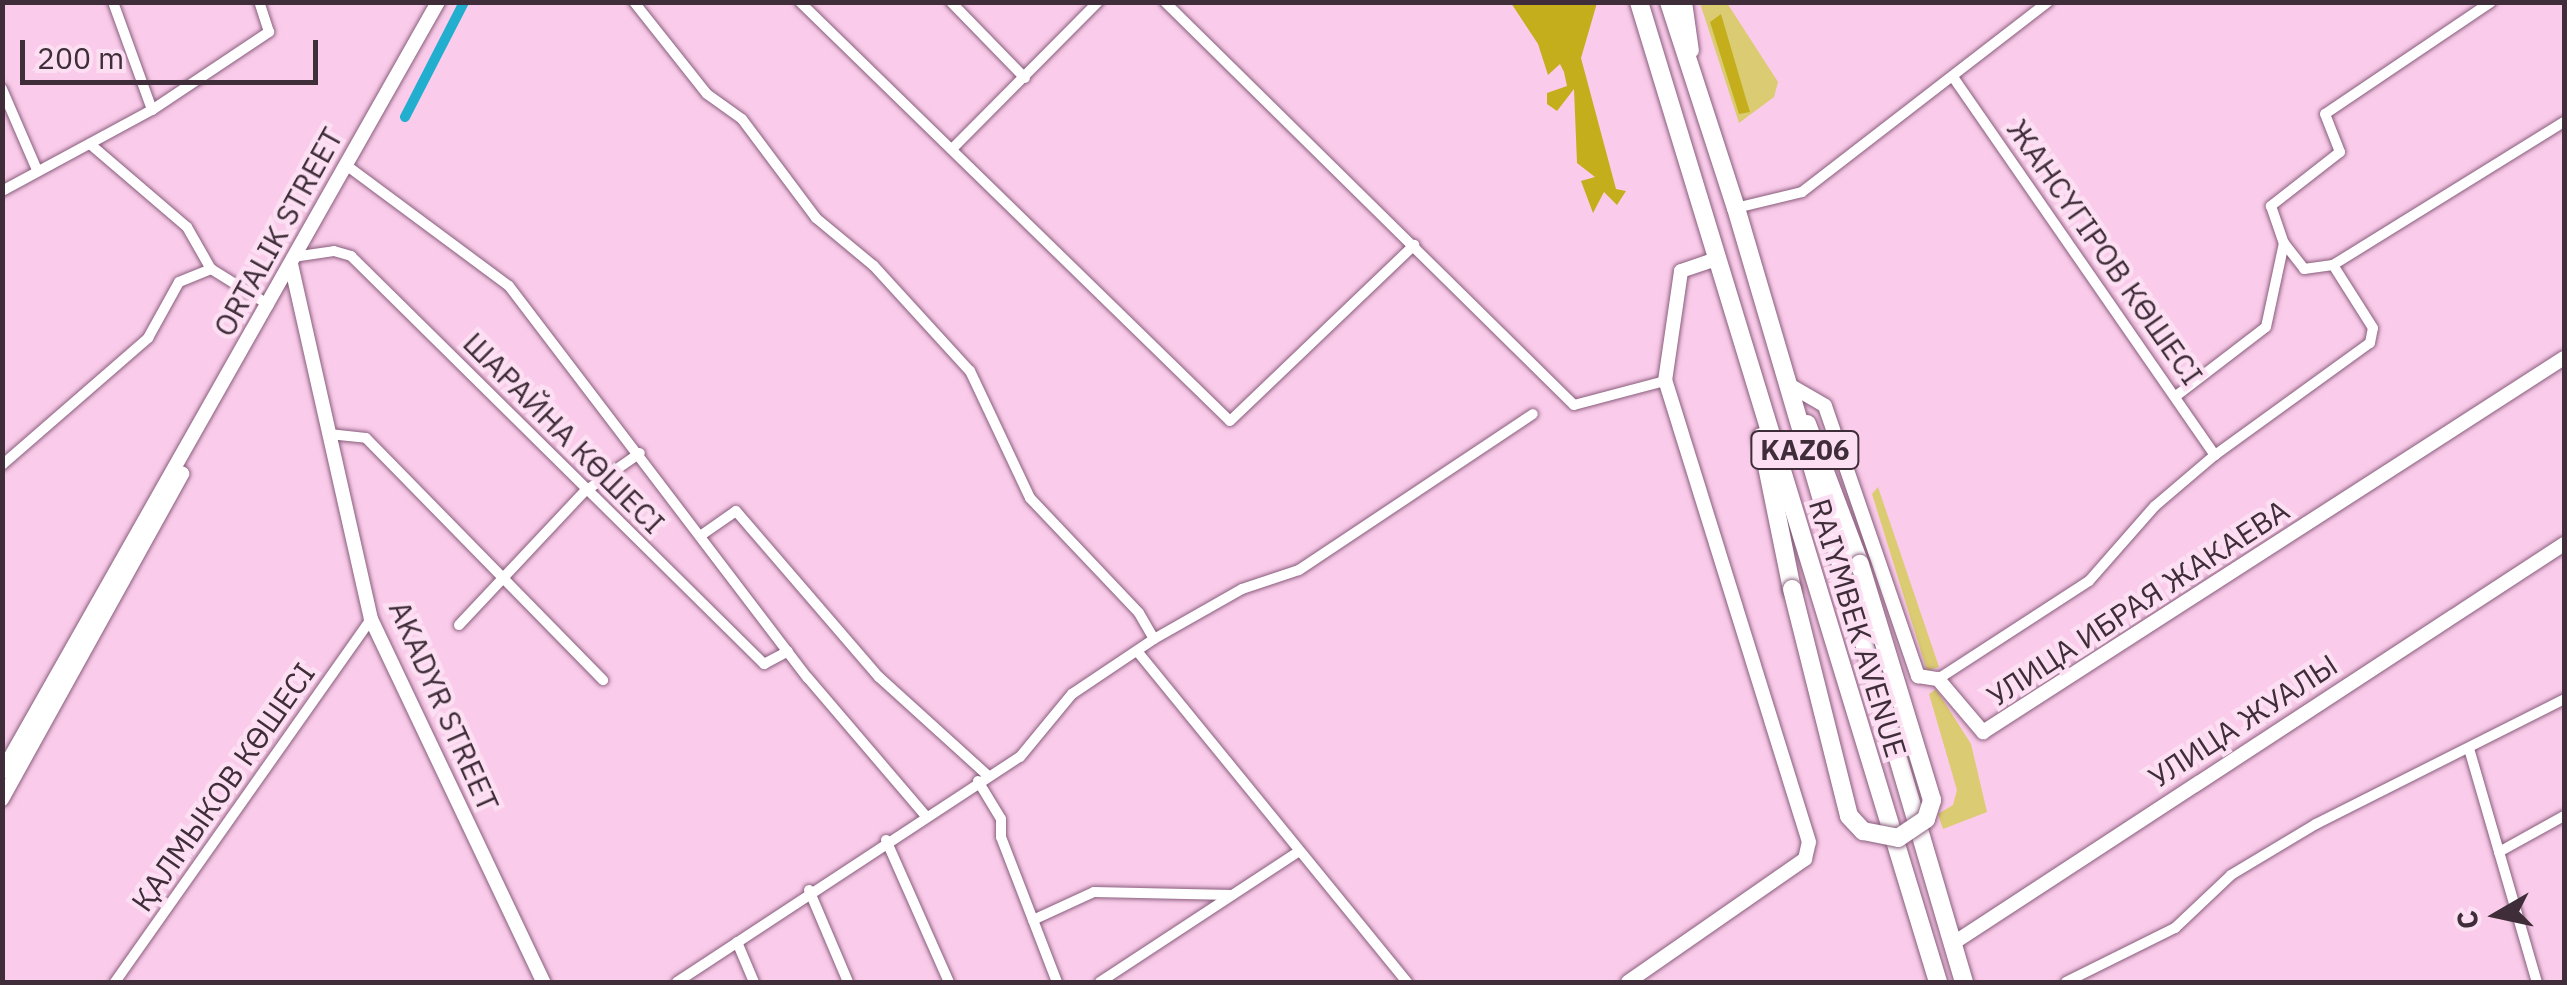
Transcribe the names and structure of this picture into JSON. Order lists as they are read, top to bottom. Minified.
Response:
{"streets":{"highway":["KАZ06","RAIYMBEK AVENUE"],"street":["ORTALIK STREET","ЖАНСҮГІРОВ КӨШЕСІ","ШАРАЙНА КӨШЕСІ","УЛИЦА ИБРАЯ ЖАКАЕВА","AKADYR STREET","УЛИЦА ЖУАЛЫ","ҚАЛМЫКОВ КӨШЕСІ"]},"crossings":[["ORTALIK STREET","ШАРАЙНА КӨШЕСІ"],["ORTALIK STREET","AKADYR STREET"],["ШАРАЙНА КӨШЕСІ","AKADYR STREET"],["RAIYMBEK AVENUE","УЛИЦА ЖУАЛЫ"],["AKADYR STREET","ҚАЛМЫКОВ КӨШЕСІ"]],"scale_bar":"200 m","north":"left"}
